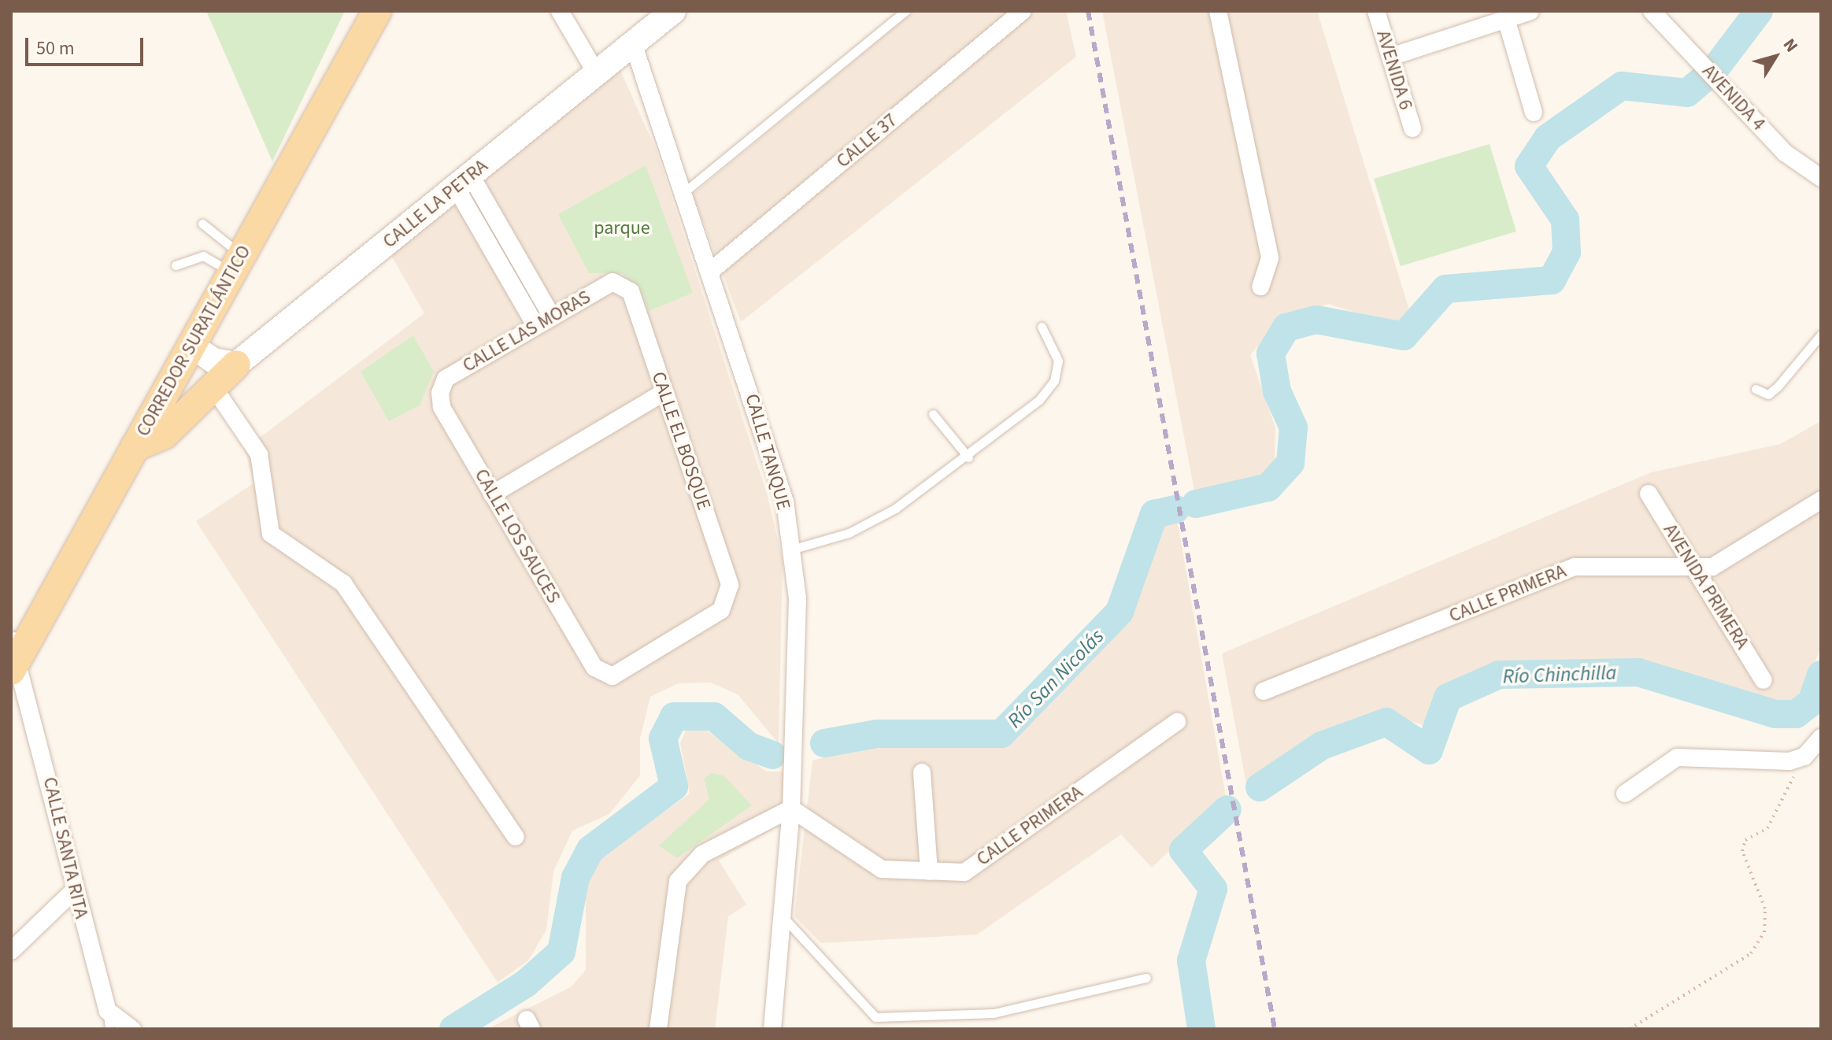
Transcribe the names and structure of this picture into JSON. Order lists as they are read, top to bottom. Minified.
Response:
{"streets":{"main road":["CORREDOR SURATLÁNTICO"],"street":["AVENIDA 6","AVENIDA 4","CALLE 37","CALLE LA PETRA","CALLE LAS MORAS","CALLE EL BOSQUE","CALLE TANQUE","CALLE LOS SAUCES","AVENIDA PRIMERA","CALLE PRIMERA","CALLE SANTA RITA"]},"crossings":[["CALLE 37","CALLE TANQUE"],["CALLE LA PETRA","CALLE TANQUE"],["CALLE LAS MORAS","CALLE EL BOSQUE"],["CALLE LAS MORAS","CALLE LOS SAUCES"],["CORREDOR SURATLÁNTICO","CALLE SANTA RITA"],["CALLE EL BOSQUE","CALLE LOS SAUCES"],["CALLE TANQUE","CALLE PRIMERA"],["AVENIDA PRIMERA","CALLE PRIMERA"]],"water":["Río Chinchilla","Río San Nicolás"],"parks":["parque"],"scale_bar":"50 m","north":"top right"}
